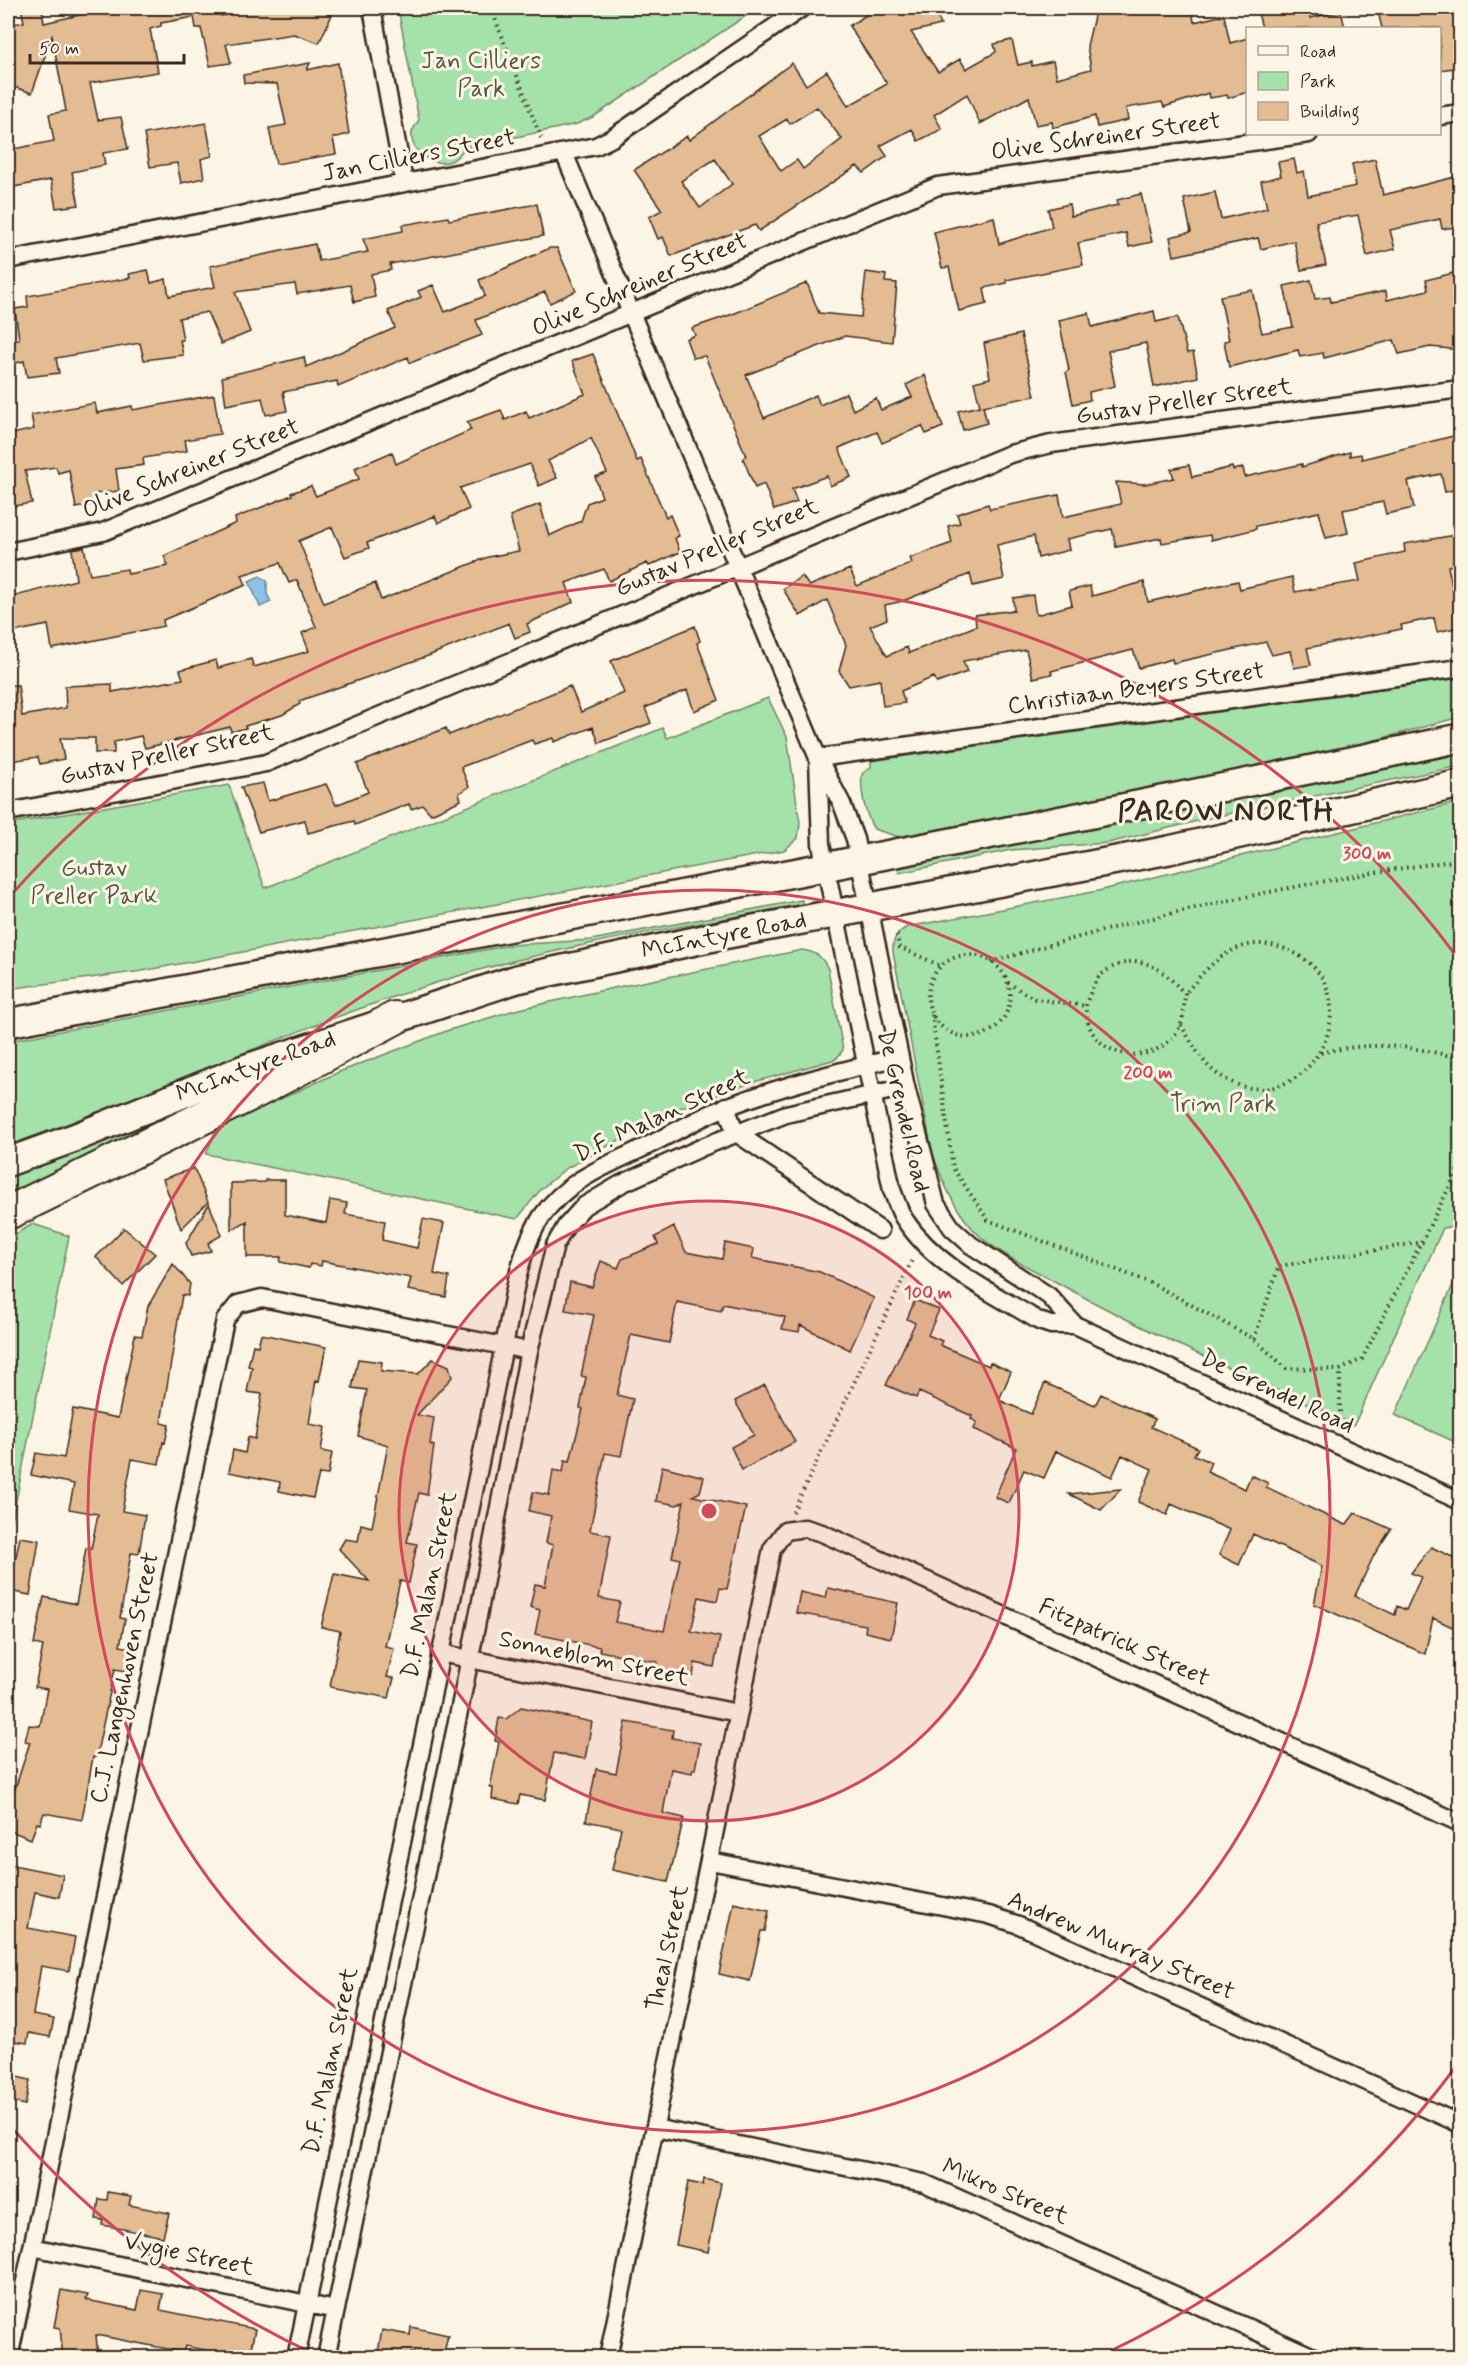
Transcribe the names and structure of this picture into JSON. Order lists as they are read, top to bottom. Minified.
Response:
{"streets":{"main road":["McIntyre Road"],"street":["Olive Schreiner Street","Jan Cilliers Street","Gustav Preller Street","Christiaan Beyers Street","De Grendel Road","D.F. Malan Street","Fitzpatrick Street","Sonneblom Street","C.J. Langenhoven Street","Andrew Murray Street","Theal Street","Mikro Street","Vygie Street"]},"crossings":[["Olive Schreiner Street","De Grendel Road"],["Jan Cilliers Street","De Grendel Road"],["Gustav Preller Street","De Grendel Road"],["Christiaan Beyers Street","De Grendel Road"],["McIntyre Road","De Grendel Road"],["De Grendel Road","D.F. Malan Street"],["D.F. Malan Street","Sonneblom Street"],["D.F. Malan Street","C.J. Langenhoven Street"],["D.F. Malan Street","Vygie Street"],["Fitzpatrick Street","Theal Street"],["Sonneblom Street","Theal Street"],["C.J. Langenhoven Street","Vygie Street"],["Andrew Murray Street","Theal Street"],["Theal Street","Mikro Street"]],"districts":["PAROW NORTH"],"parks":["Jan Cilliers Park","Gustav Preller Park","Trim Park"],"legend":["Road","Park","Building"],"scale_bar":"50 m","rings":["300 m","200 m","100 m"]}
